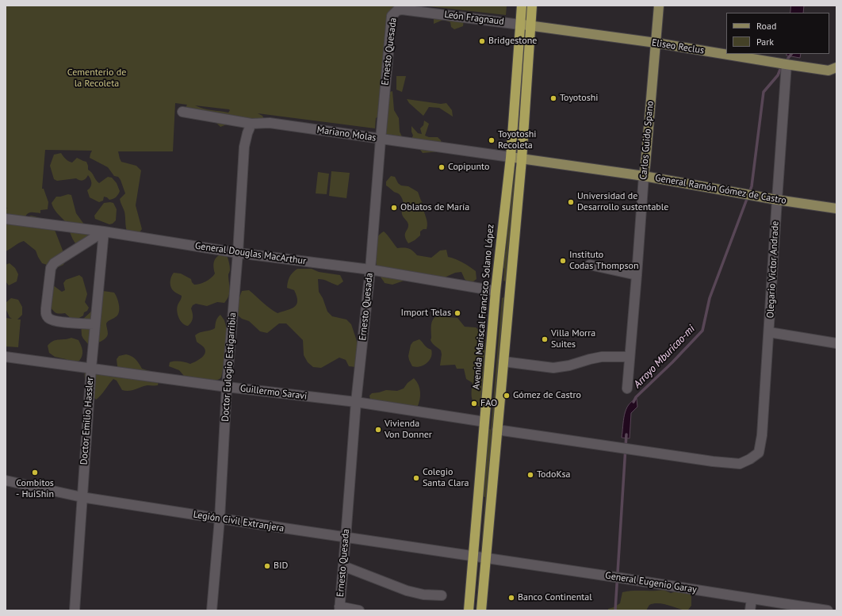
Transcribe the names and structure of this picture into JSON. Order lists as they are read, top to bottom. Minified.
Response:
{"streets":{"highway":["Avenida Mariscal Francisco Solano López"],"main road":["Eliseo Reclus","Carlos Guido Spano","General Ramón Gómez de Castro"],"street":["León Fragnaud","Ernesto Quesada","Mariano Molas","General Douglas MacArthur","Olegario Victor Andrade","Doctor Eulogio Estigarribia","Guillermo Saravi","Doctor Emilio Hassler","Legión Civil Extranjera","General Eugenio Garay"]},"crossings":[["León Fragnaud","Eliseo Reclus"],["León Fragnaud","Ernesto Quesada"],["León Fragnaud","Avenida Mariscal Francisco Solano López"],["Eliseo Reclus","Carlos Guido Spano"],["Eliseo Reclus","Olegario Victor Andrade"],["Eliseo Reclus","Avenida Mariscal Francisco Solano López"],["Ernesto Quesada","Mariano Molas"],["Ernesto Quesada","General Douglas MacArthur"],["Ernesto Quesada","Guillermo Saravi"],["Ernesto Quesada","Legión Civil Extranjera"],["Mariano Molas","General Ramón Gómez de Castro"],["Mariano Molas","Avenida Mariscal Francisco Solano López"],["Mariano Molas","Doctor Eulogio Estigarribia"],["Carlos Guido Spano","General Ramón Gómez de Castro"],["General Ramón Gómez de Castro","Olegario Victor Andrade"],["General Ramón Gómez de Castro","Avenida Mariscal Francisco Solano López"],["General Douglas MacArthur","Avenida Mariscal Francisco Solano López"],["General Douglas MacArthur","Doctor Eulogio Estigarribia"],["General Douglas MacArthur","Doctor Emilio Hassler"],["Olegario Victor Andrade","Avenida Mariscal Francisco Solano López"],["Avenida Mariscal Francisco Solano López","Guillermo Saravi"],["Avenida Mariscal Francisco Solano López","Legión Civil Extranjera"],["Avenida Mariscal Francisco Solano López","General Eugenio Garay"],["Doctor Eulogio Estigarribia","Guillermo Saravi"],["Doctor Eulogio Estigarribia","Legión Civil Extranjera"],["Guillermo Saravi","Doctor Emilio Hassler"],["Doctor Emilio Hassler","Legión Civil Extranjera"],["Legión Civil Extranjera","General Eugenio Garay"]],"water":["Arroyo Mburicao-mi"],"parks":["Cementerio de la Recoleta"],"places":["Bridgestone","Toyotoshi","Toyotoshi Recoleta","Copipunto","Universidad de Desarrollo sustentable","Oblatos de María","Instituto Codas Thompson","Import Telas","Villa Morra Suites","Gómez de Castro","FAO","Vivienda Von Donner","Combitos - HuiShin","TodoKsa","Colegio Santa Clara","BID","Banco Continental"],"legend":["Road","Park"]}
